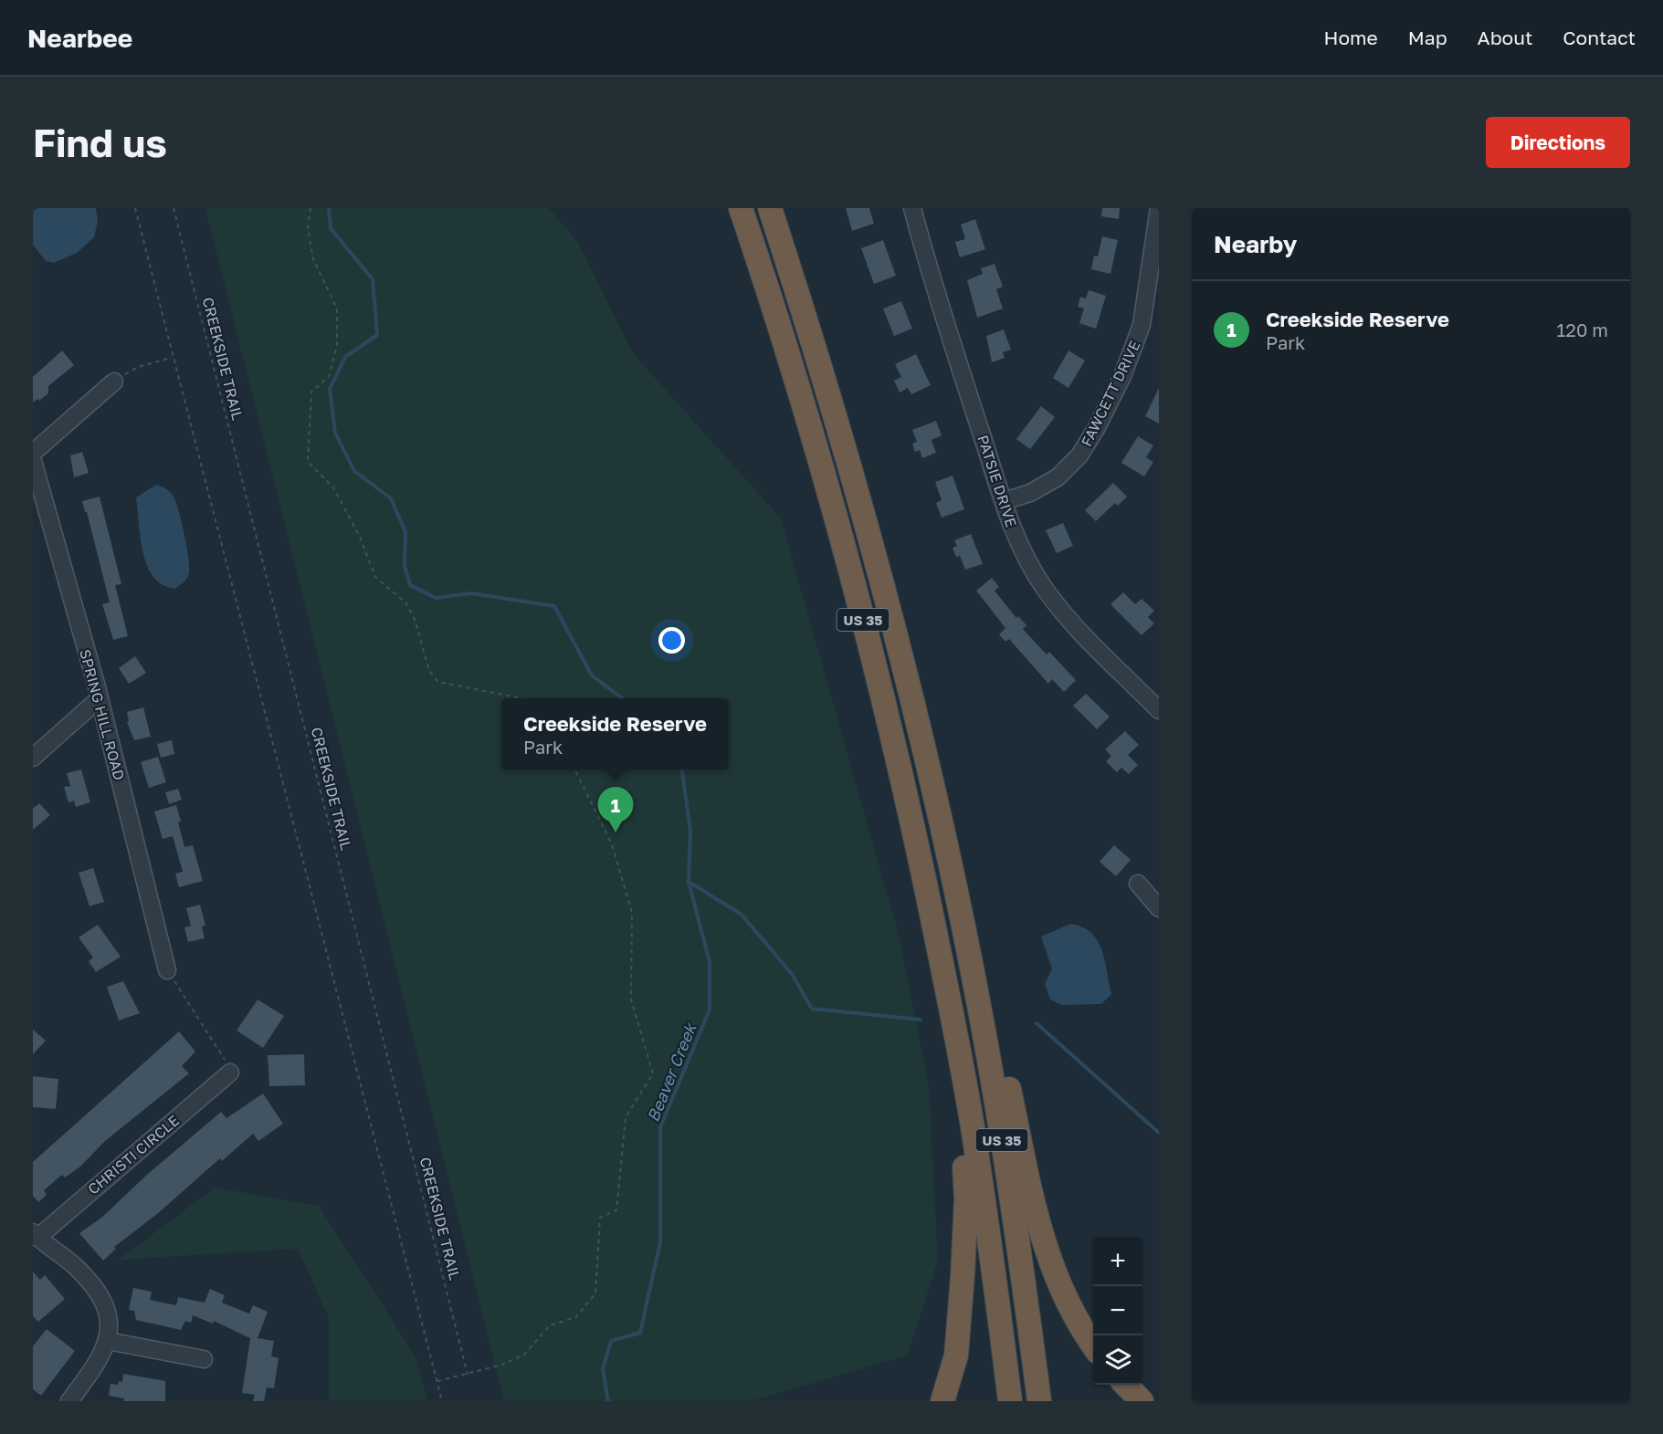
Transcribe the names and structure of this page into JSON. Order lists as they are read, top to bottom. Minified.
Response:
{"streets":{"highway":["US 35"],"street":["FAWCETT DRIVE","PATSIE DRIVE","SPRING HILL ROAD","CHRISTI CIRCLE"],"path":["CREEKSIDE TRAIL"]},"crossings":[["FAWCETT DRIVE","PATSIE DRIVE"]],"water":["Beaver Creek"],"page":{"header":"Nearbee","nav":["Home","Map","About","Contact"],"buttons":"Directions","title":"Find us","heading":"Nearby","list":[{"mark":"1","name":"Creekside Reserve","note":"Park","value":"120 m"}],"popup":["Creekside Reserve","Park"],"pins":"1","map_buttons":["+","−"]}}
